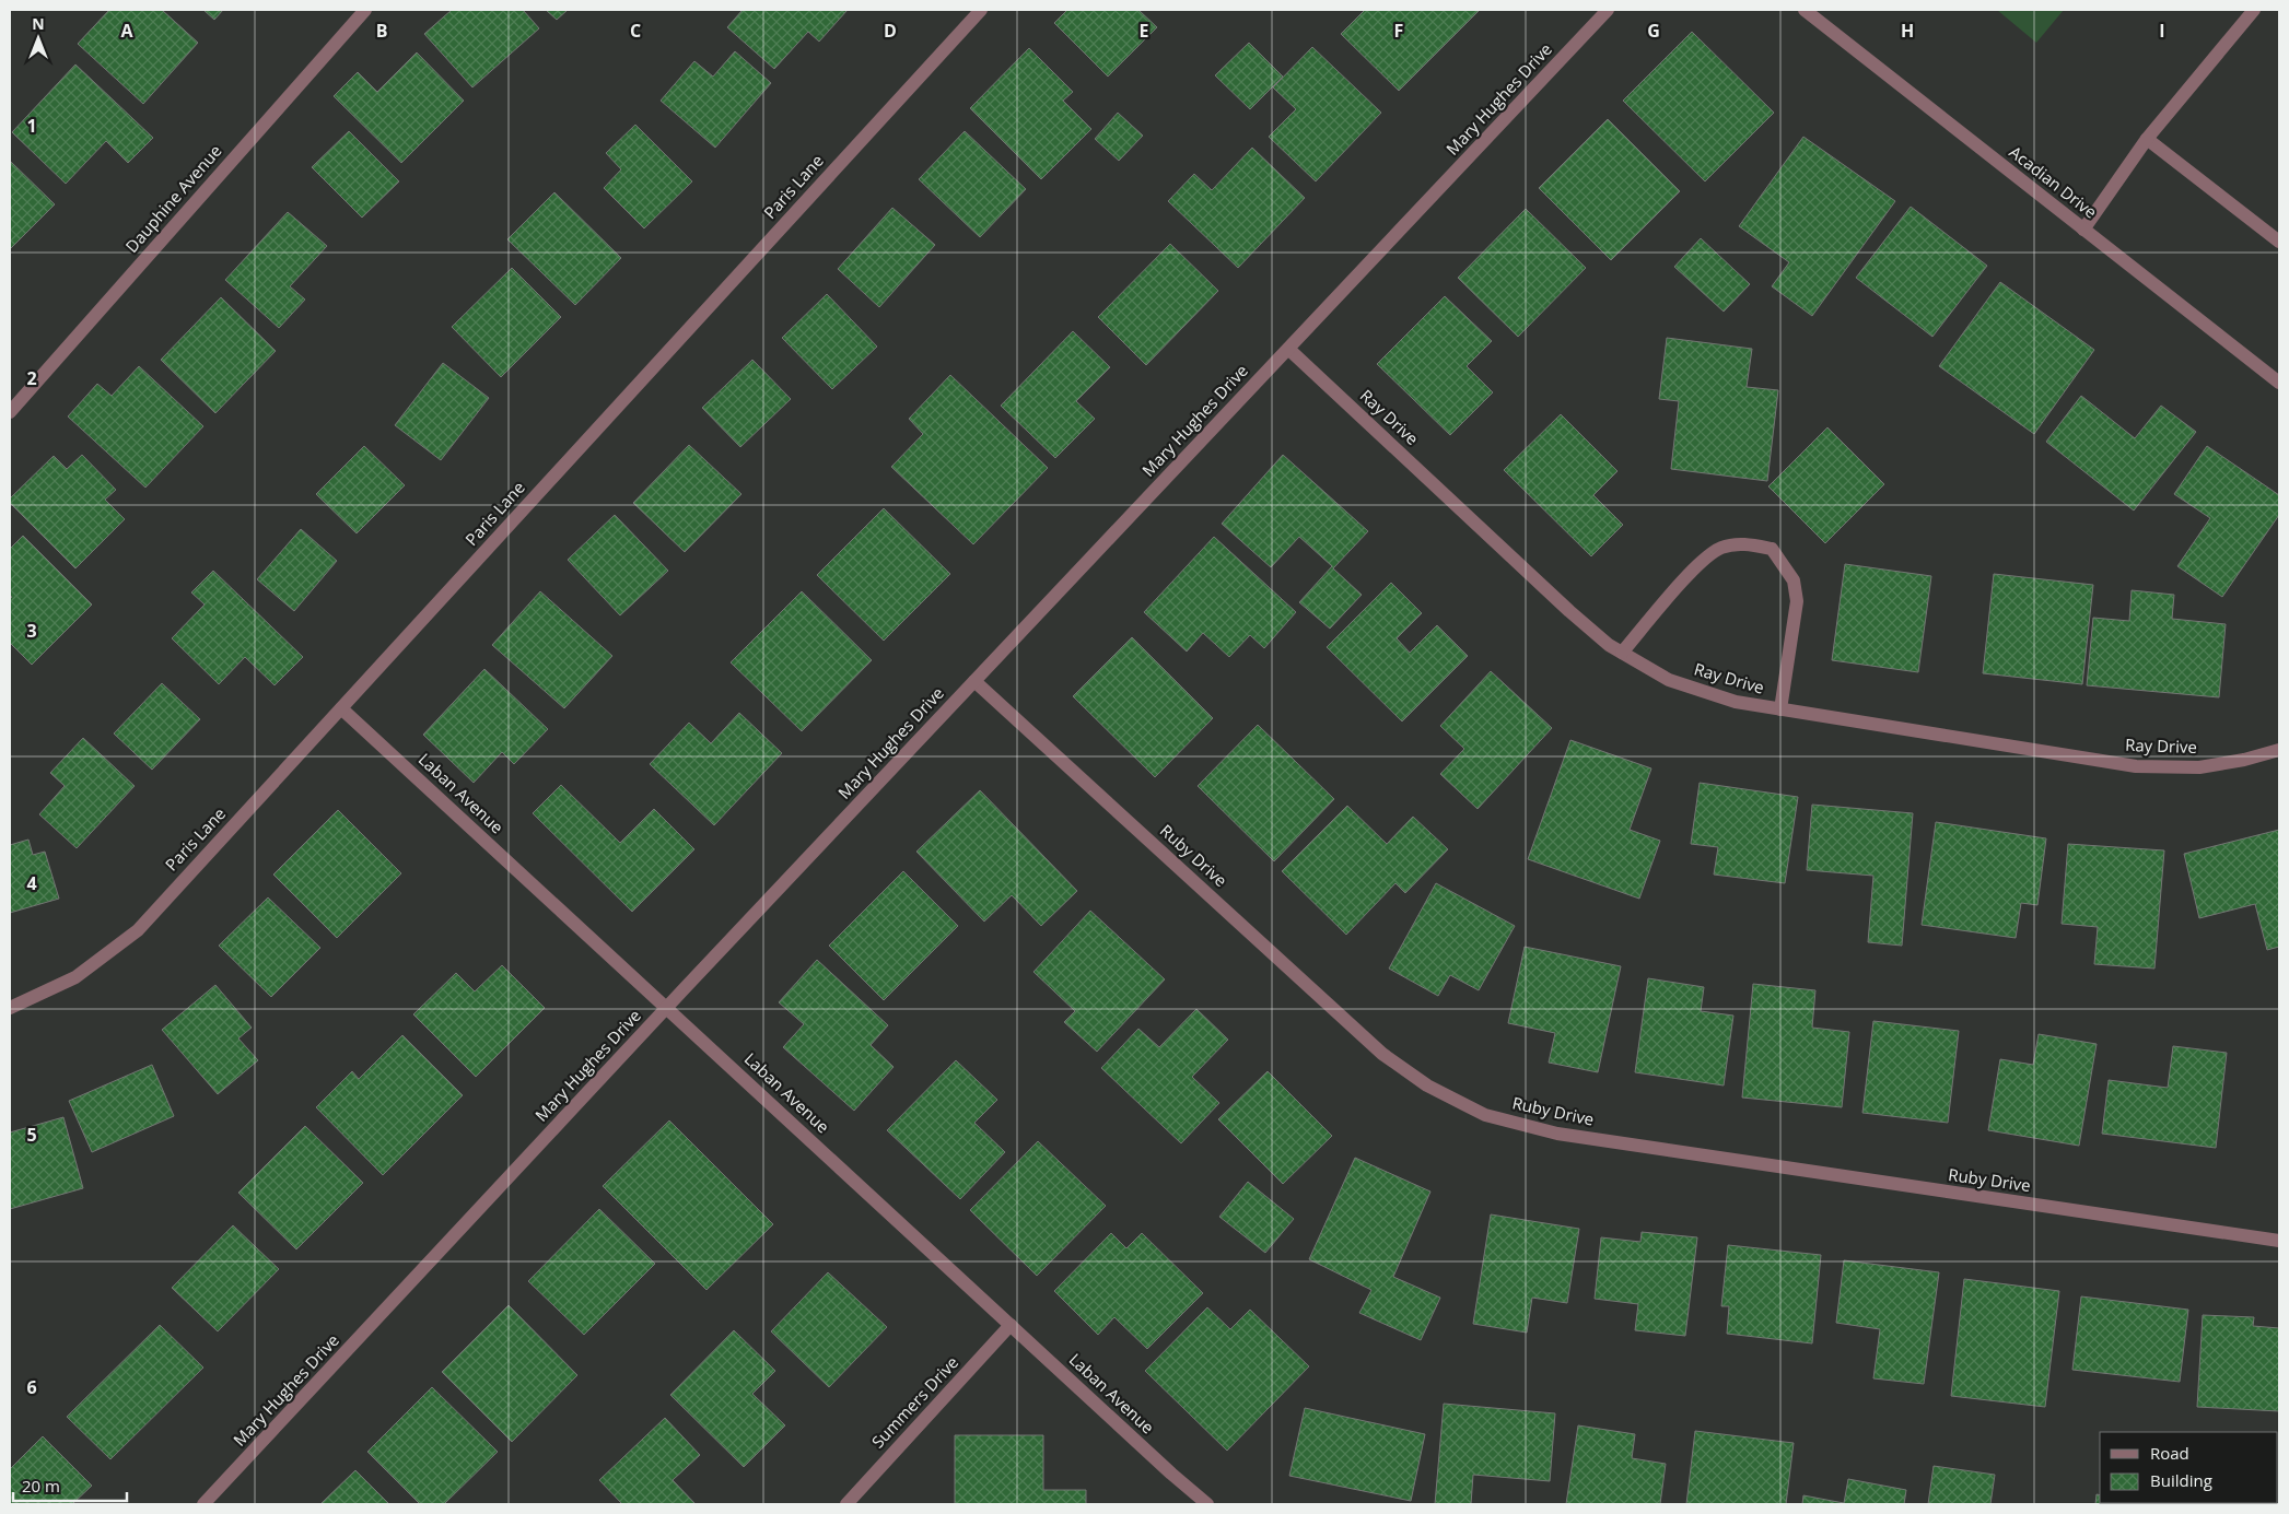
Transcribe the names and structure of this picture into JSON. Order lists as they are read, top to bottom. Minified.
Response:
{"streets":{"street":["Mary Hughes Drive","Acadian Drive","Paris Lane","Dauphine Avenue","Ray Drive","Laban Avenue","Ruby Drive","Summers Drive"]},"crossings":[["Mary Hughes Drive","Ray Drive"],["Mary Hughes Drive","Laban Avenue"],["Mary Hughes Drive","Ruby Drive"],["Paris Lane","Laban Avenue"],["Laban Avenue","Summers Drive"]],"legend":["Road","Building"],"scale_bar":"20 m","north":"top","grid":{"columns":["A","B","C","D","E","F","G","H","I"],"rows":["1","2","3","4","5","6"]}}
